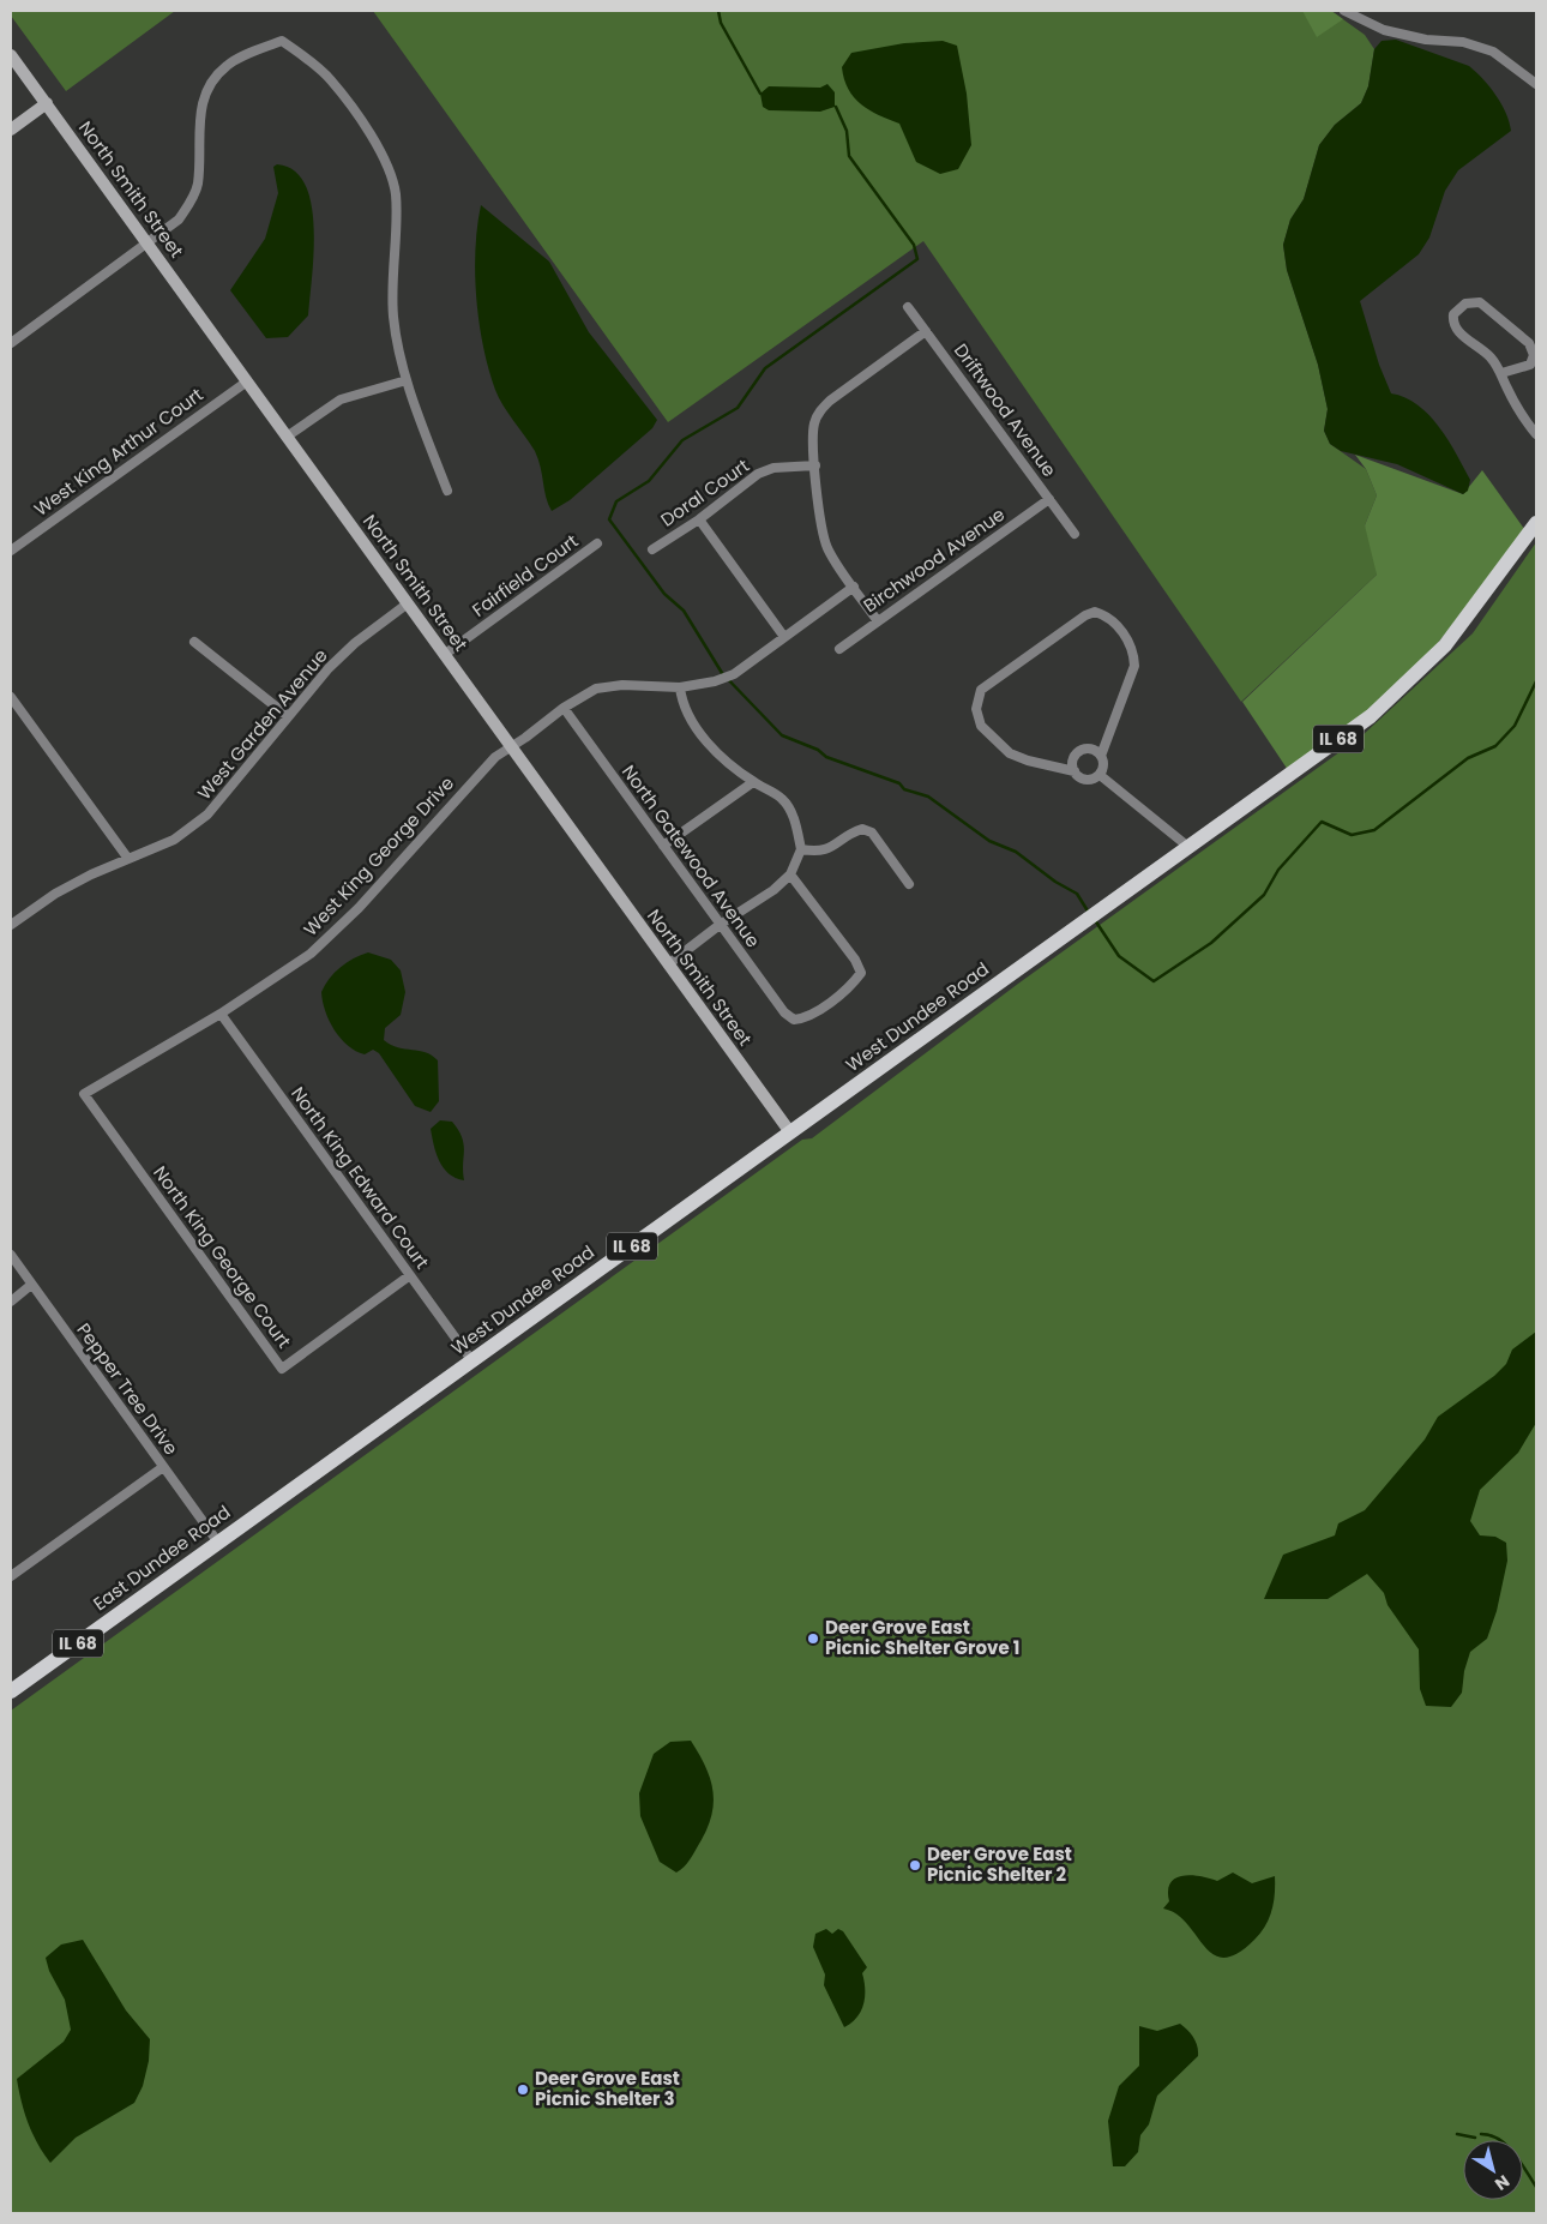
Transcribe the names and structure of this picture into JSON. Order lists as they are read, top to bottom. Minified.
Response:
{"streets":{"main road":["IL 68","West Dundee Road","East Dundee Road"],"street":["North Smith Street","Driftwood Avenue","West King Arthur Court","Doral Court","Birchwood Avenue","Fairfield Court","West Garden Avenue","West King George Drive","North Gatewood Avenue","North King Edward Court","North King George Court","Pepper Tree Drive"]},"crossings":[["North Smith Street","West King Arthur Court"],["North Smith Street","Fairfield Court"],["North Smith Street","West Garden Avenue"],["North Smith Street","West King George Drive"],["North Smith Street","West Dundee Road"],["Driftwood Avenue","Birchwood Avenue"],["West King George Drive","North Gatewood Avenue"],["West King George Drive","North King Edward Court"],["West King George Drive","North King George Court"],["West Dundee Road","North King Edward Court"],["West Dundee Road","East Dundee Road"],["North King Edward Court","North King George Court"],["Pepper Tree Drive","East Dundee Road"]],"places":["Deer Grove East Picnic Shelter Grove 1","Deer Grove East Picnic Shelter 2","Deer Grove East Picnic Shelter 3"],"north":"bottom right"}
